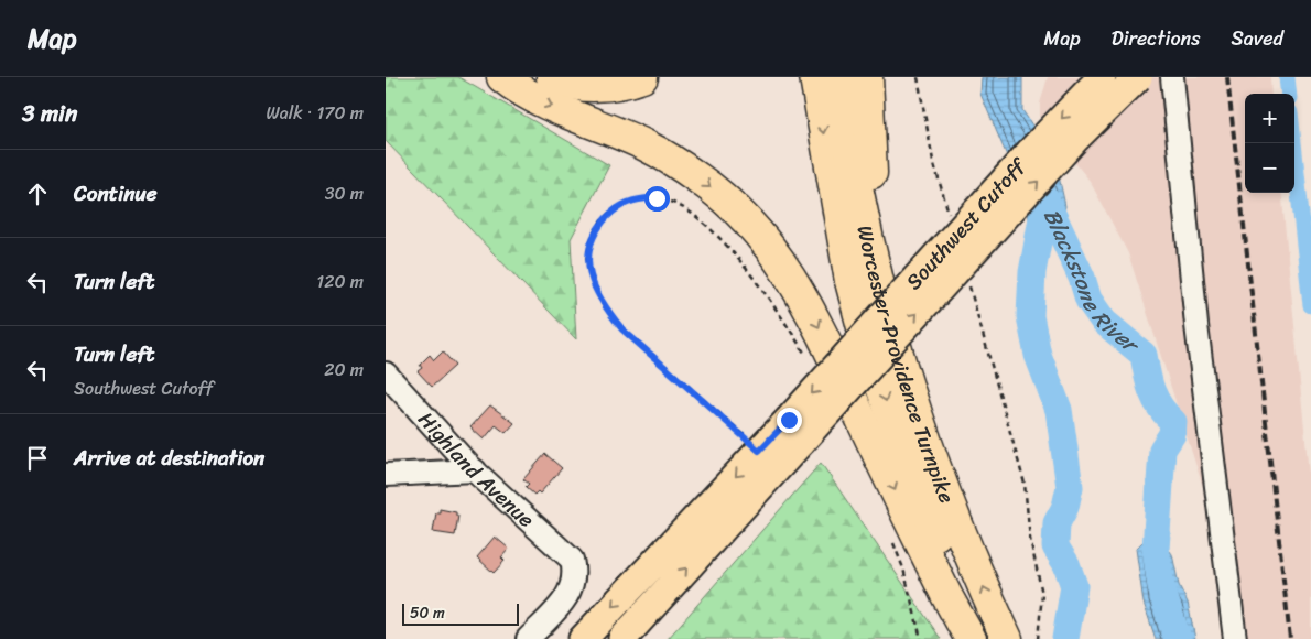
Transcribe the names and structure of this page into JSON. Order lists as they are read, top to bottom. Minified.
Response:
{"streets":{"highway":["Worcester-Providence Turnpike"],"main road":["Southwest Cutoff"],"street":["Highland Avenue"]},"water":["Blackstone River"],"scale_bar":"50 m","page":{"header":"Map","nav":["Map","Directions","Saved"],"heading":["3 min","Walk · 170 m"],"map_buttons":["+","−"],"list":[["Continue","30 m"],["Turn left","120 m"],["Turn left","Southwest Cutoff","20 m"],"Arrive at destination"],"scale":"50 m"}}
